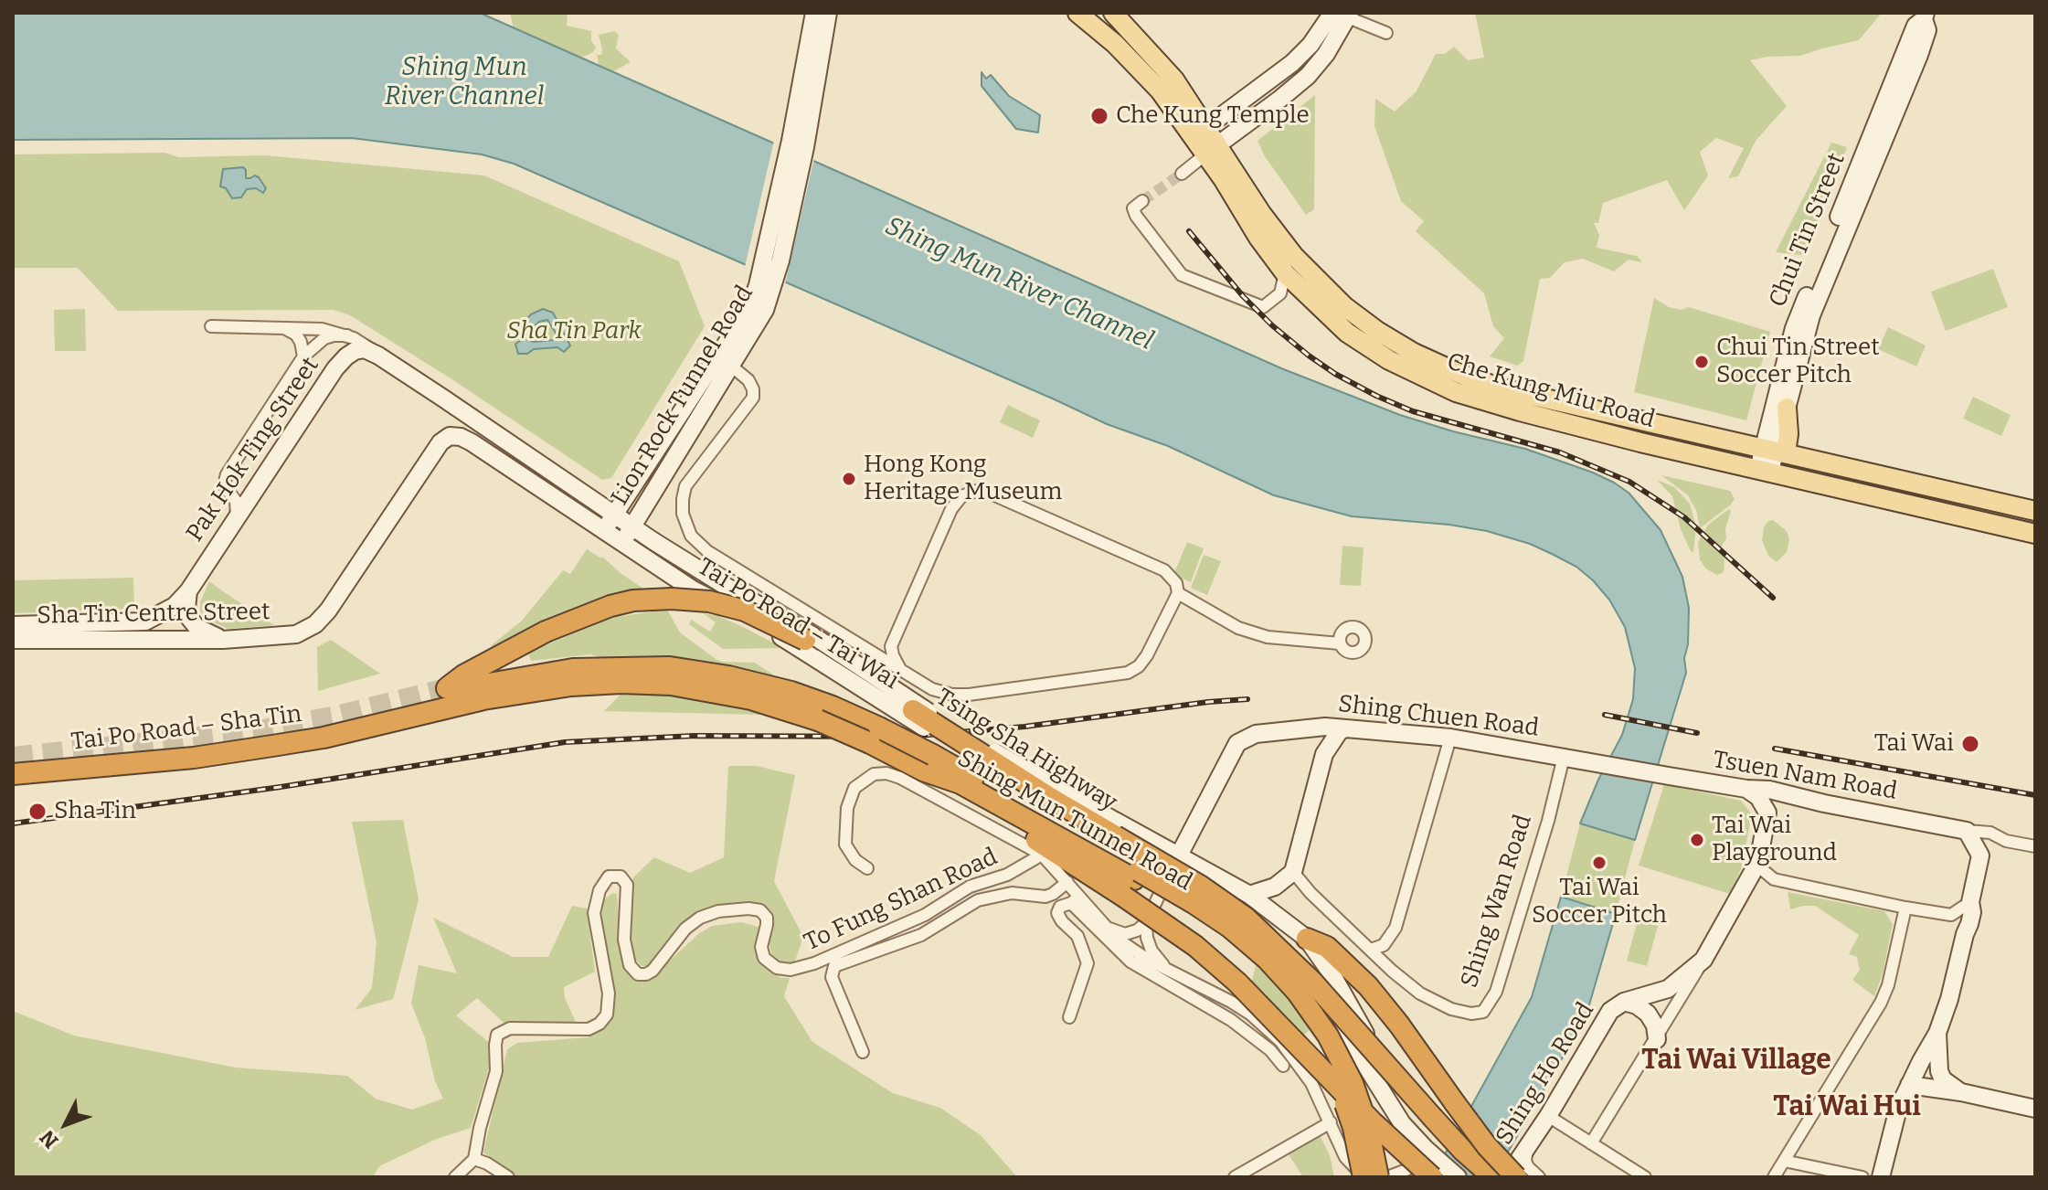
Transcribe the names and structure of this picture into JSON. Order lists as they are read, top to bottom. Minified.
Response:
{"streets":{"highway":["Tai Po Road – Sha Tin","Tsing Sha Highway","Shing Mun Tunnel Road"],"main road":["Chui Tin Street","Che Kung Miu Road","Lion Rock Tunnel Road","Pak Hok Ting Street","Sha Tin Centre Street","Tai Po Road – Tai Wai","Shing Chuen Road","Tsuen Nam Road","Shing Ho Road"],"street":["To Fung Shan Road","Shing Wan Road"]},"crossings":[["Chui Tin Street","Che Kung Miu Road"],["Lion Rock Tunnel Road","Tai Po Road – Tai Wai"],["Pak Hok Ting Street","Sha Tin Centre Street"],["Tai Po Road – Tai Wai","Shing Chuen Road"],["Tai Po Road – Tai Wai","Tsing Sha Highway"],["Shing Chuen Road","Tsuen Nam Road"],["Shing Chuen Road","Shing Wan Road"],["Tai Po Road – Sha Tin","Shing Mun Tunnel Road"],["Tsing Sha Highway","Shing Mun Tunnel Road"],["Tsuen Nam Road","Shing Wan Road"]],"districts":["Tai Wai Village","Tai Wai Hui"],"water":["Shing Mun River Channel"],"parks":["Sha Tin Park"],"places":["Che Kung Temple","Chui Tin Street Soccer Pitch","Hong Kong Heritage Museum","Tai Wai","Sha Tin","Tai Wai Playground","Tai Wai Soccer Pitch"],"north":"bottom left"}
